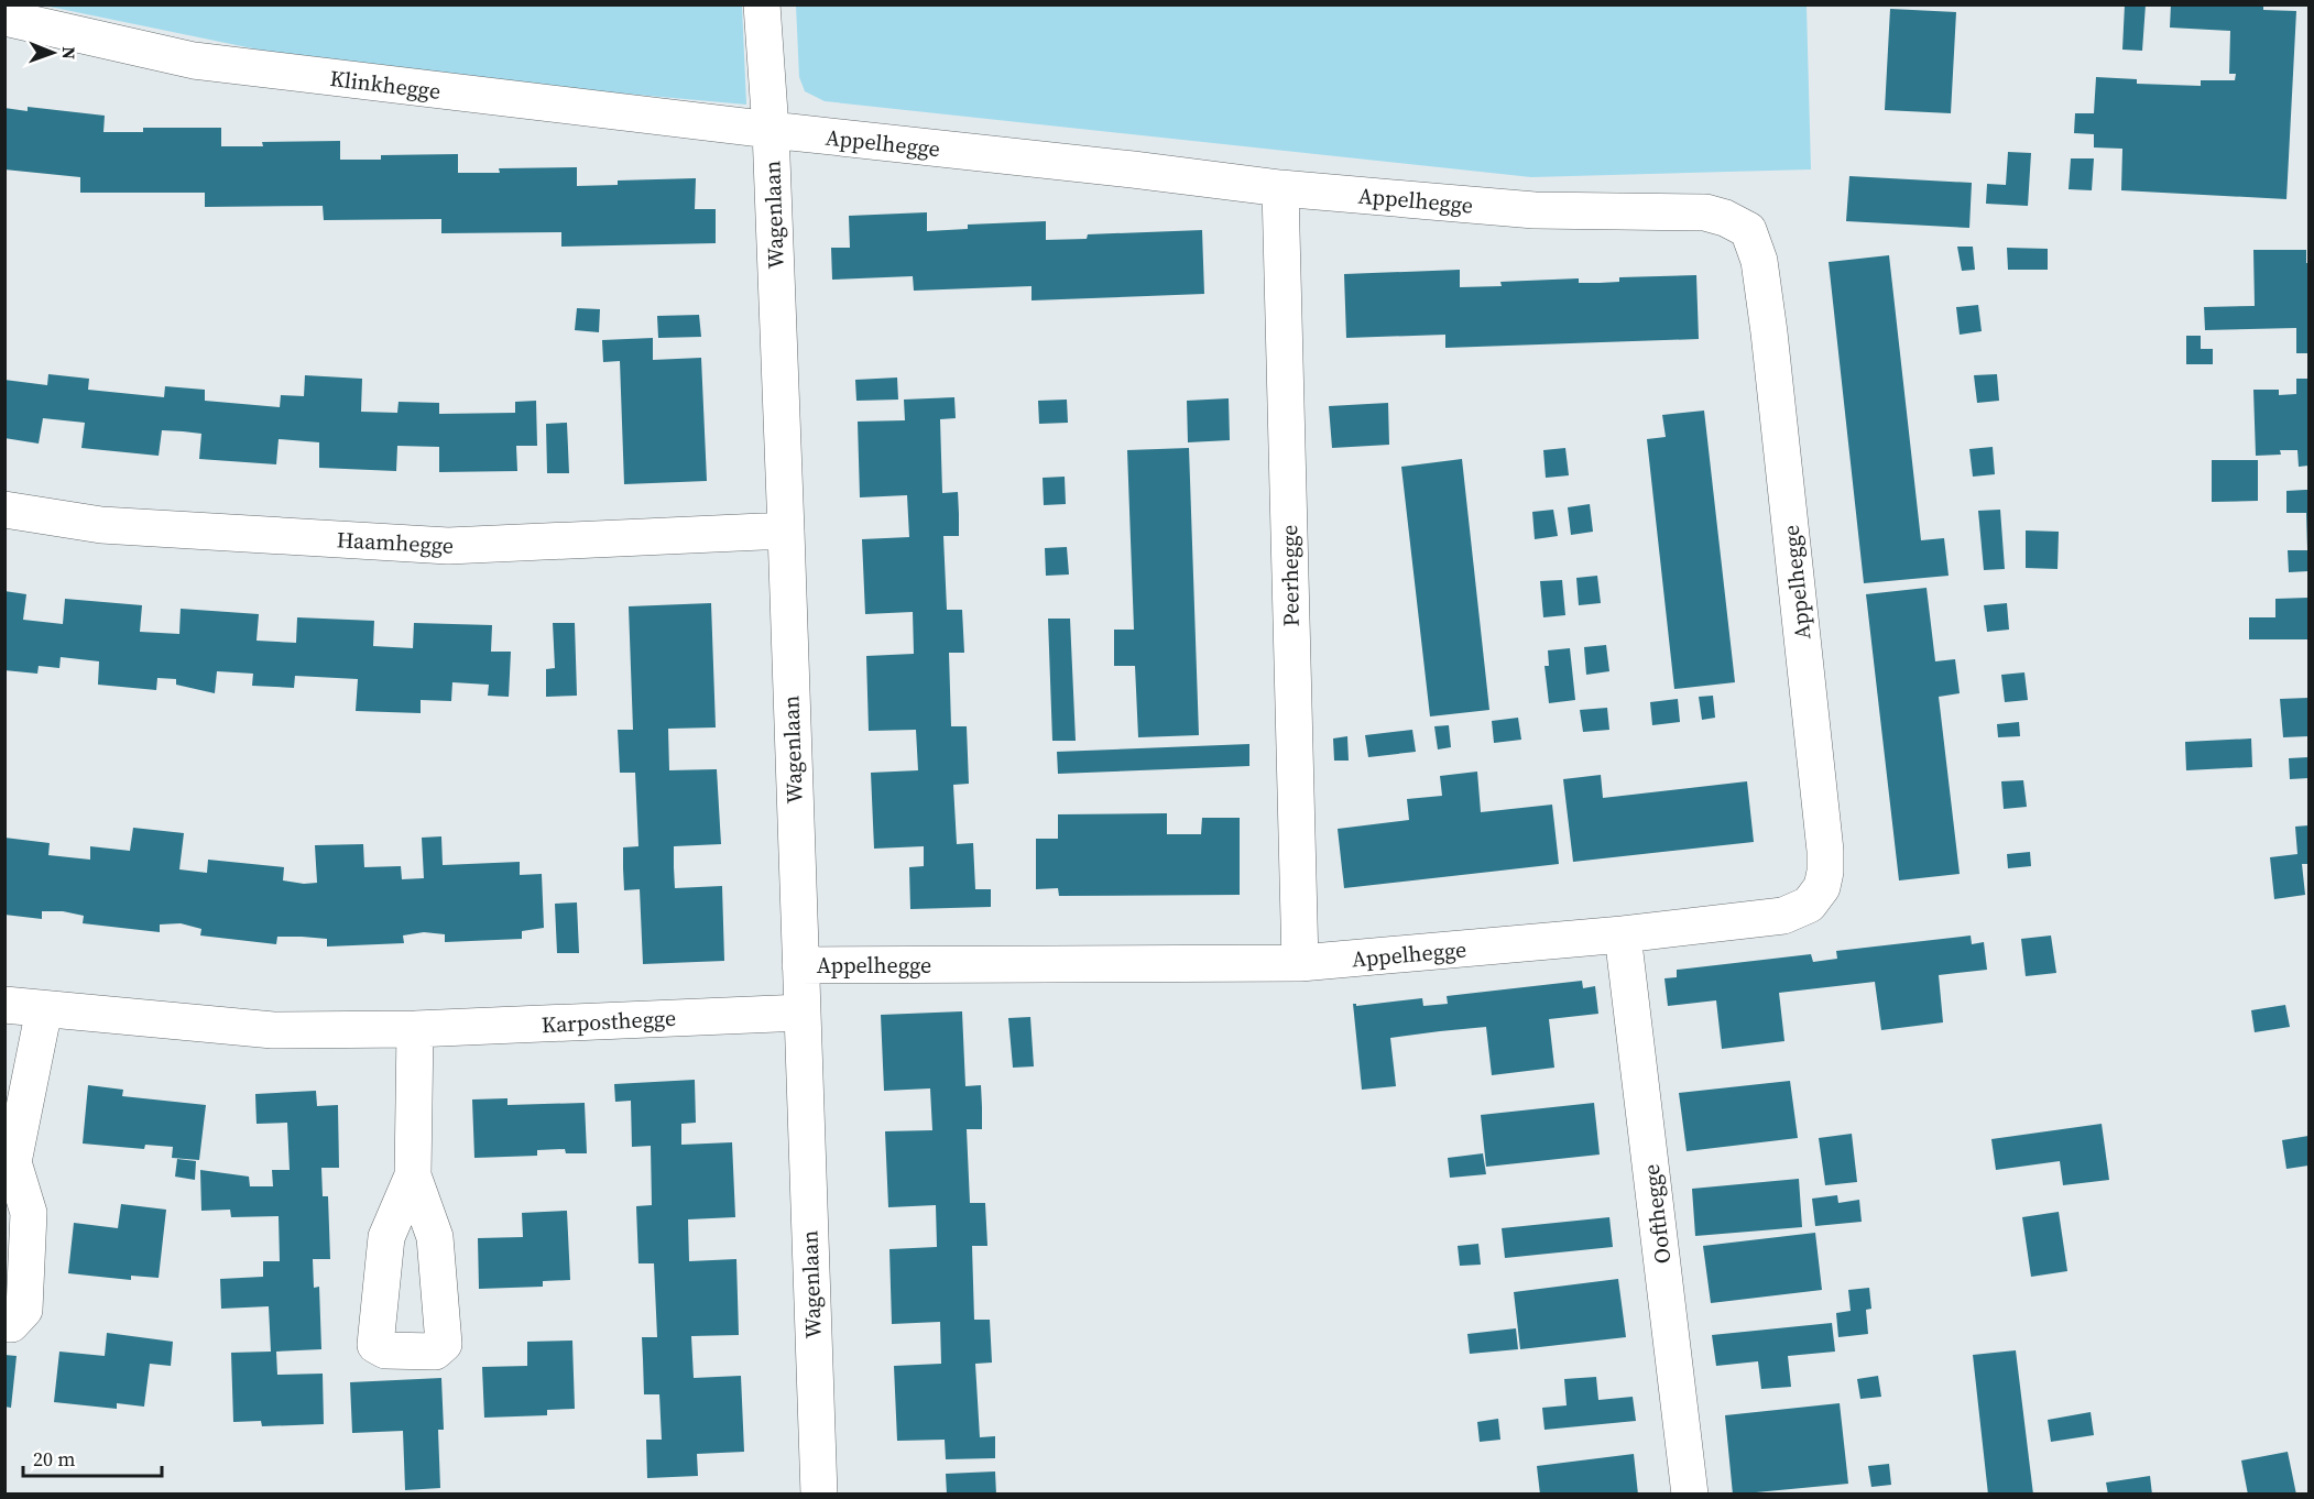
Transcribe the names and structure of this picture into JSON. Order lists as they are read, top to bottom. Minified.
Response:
{"streets":{"street":["Klinkhegge","Appelhegge","Wagenlaan","Haamhegge","Peerhegge","Karposthegge","Oofthegge"]},"crossings":[["Klinkhegge","Appelhegge"],["Klinkhegge","Wagenlaan"],["Appelhegge","Wagenlaan"],["Appelhegge","Peerhegge"],["Appelhegge","Oofthegge"],["Wagenlaan","Haamhegge"],["Wagenlaan","Karposthegge"]],"scale_bar":"20 m","north":"right"}
